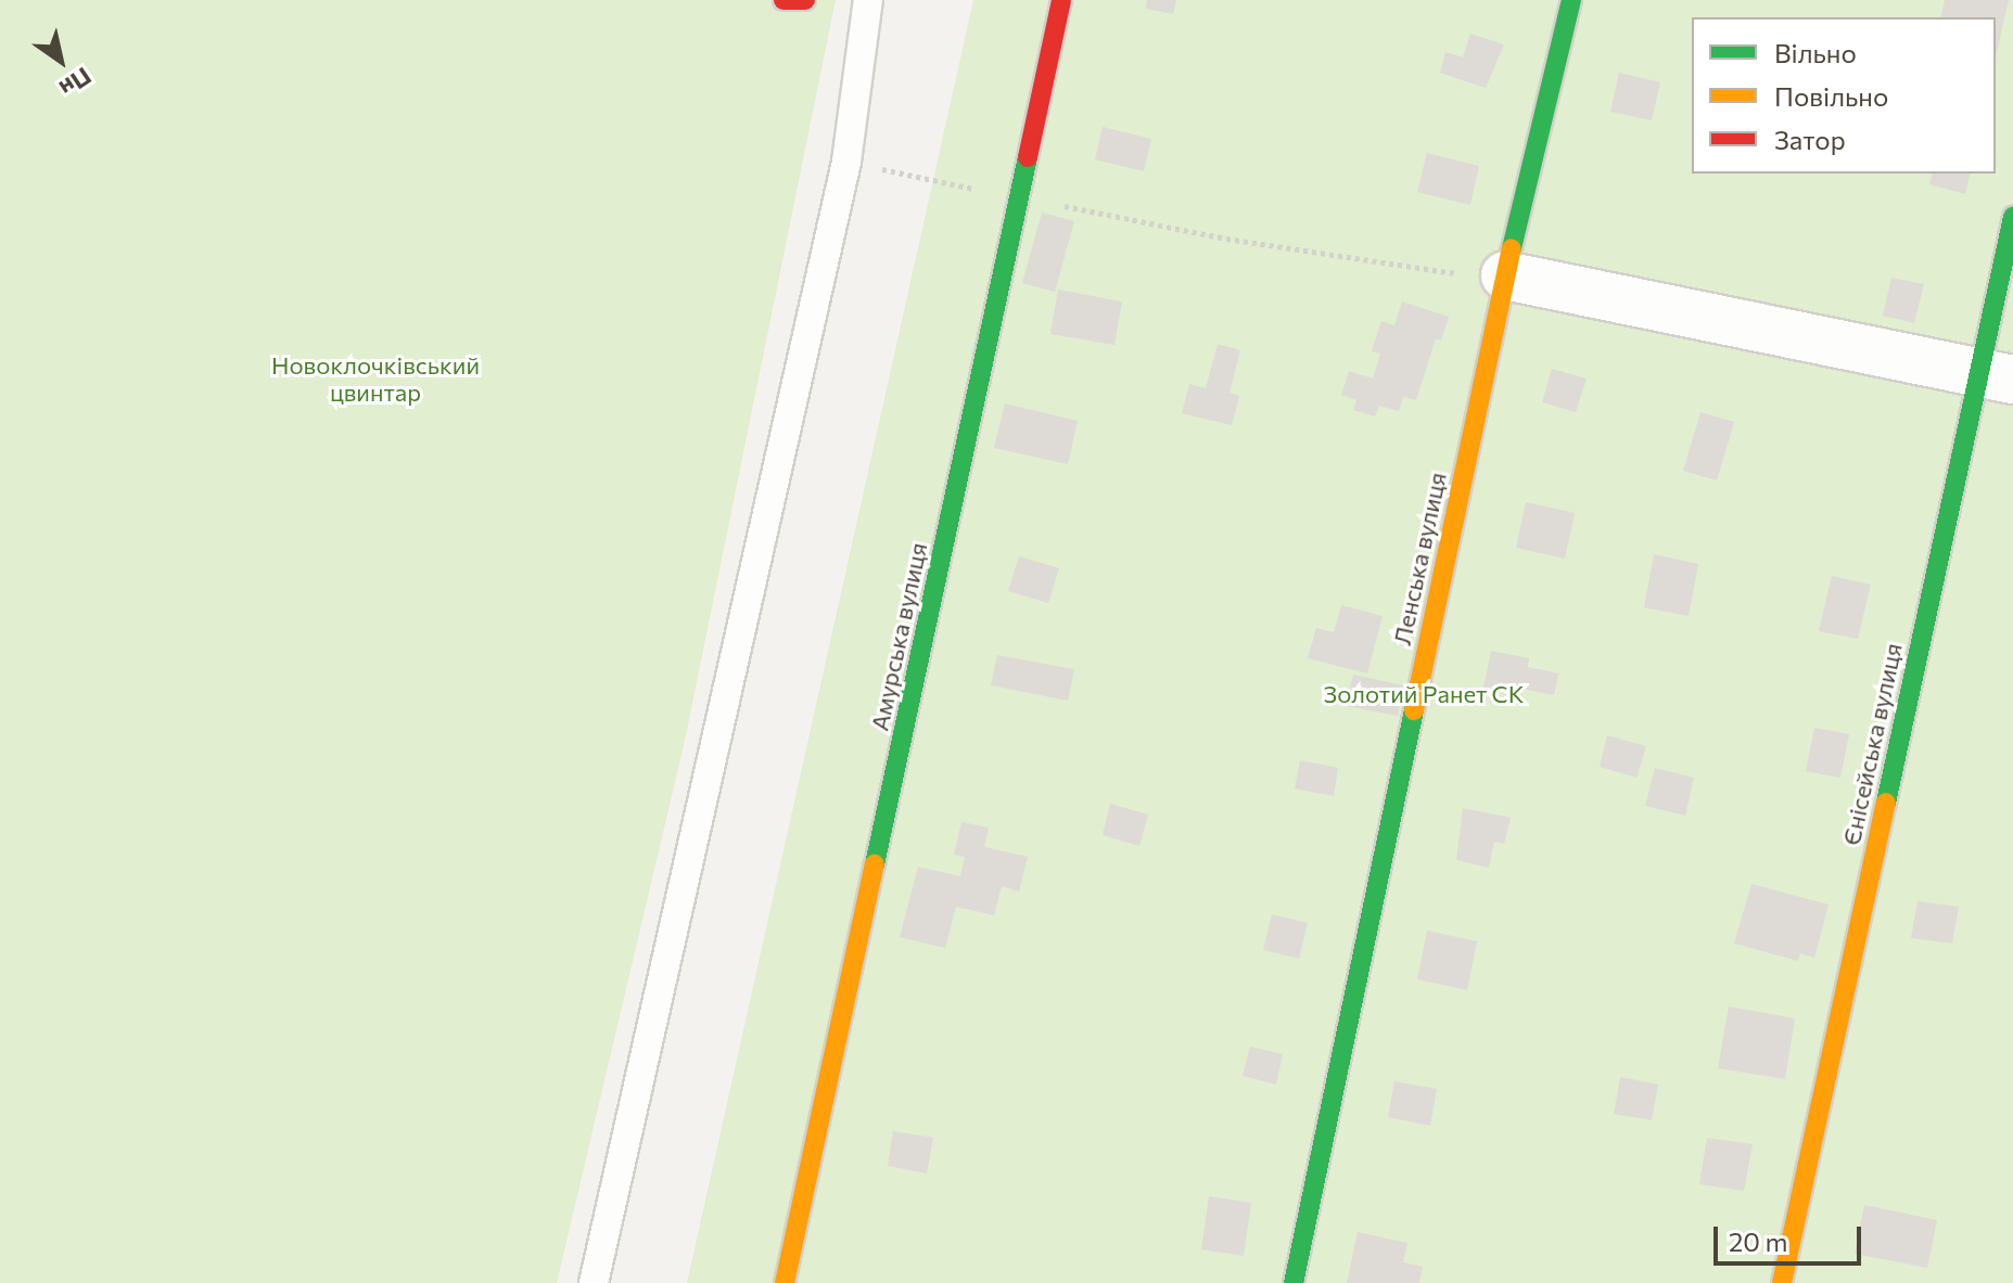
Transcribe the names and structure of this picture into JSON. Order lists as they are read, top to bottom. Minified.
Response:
{"streets":{"street":["Ленська вулиця","Амурська вулиця","Єнісейська вулиця"]},"parks":["Новоклочківський цвинтар","Золотий Ранет СК"],"legend":["Вільно","Повільно","Затор"],"scale_bar":"20 m","north":"bottom right"}
